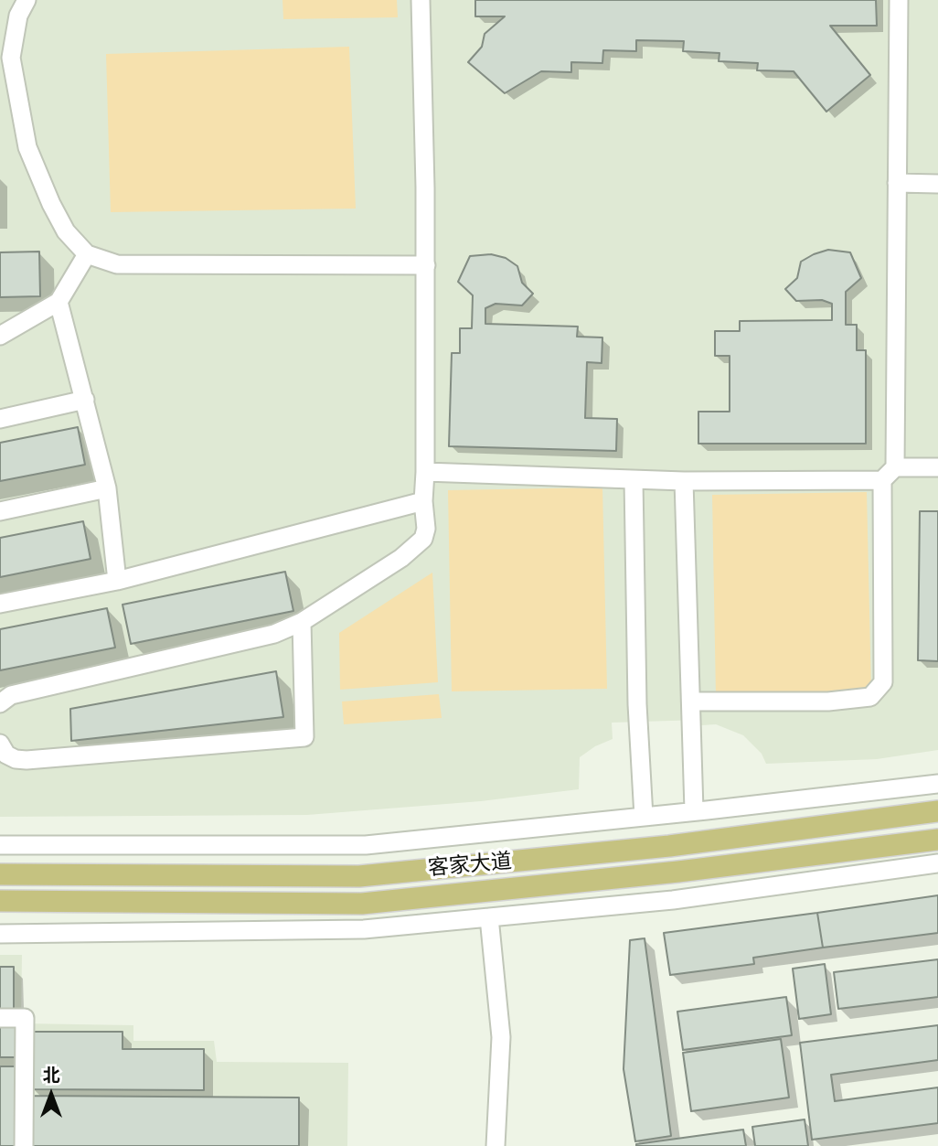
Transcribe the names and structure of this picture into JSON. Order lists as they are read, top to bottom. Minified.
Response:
{"streets":{"main road":["客家大道"]},"north":"top"}
